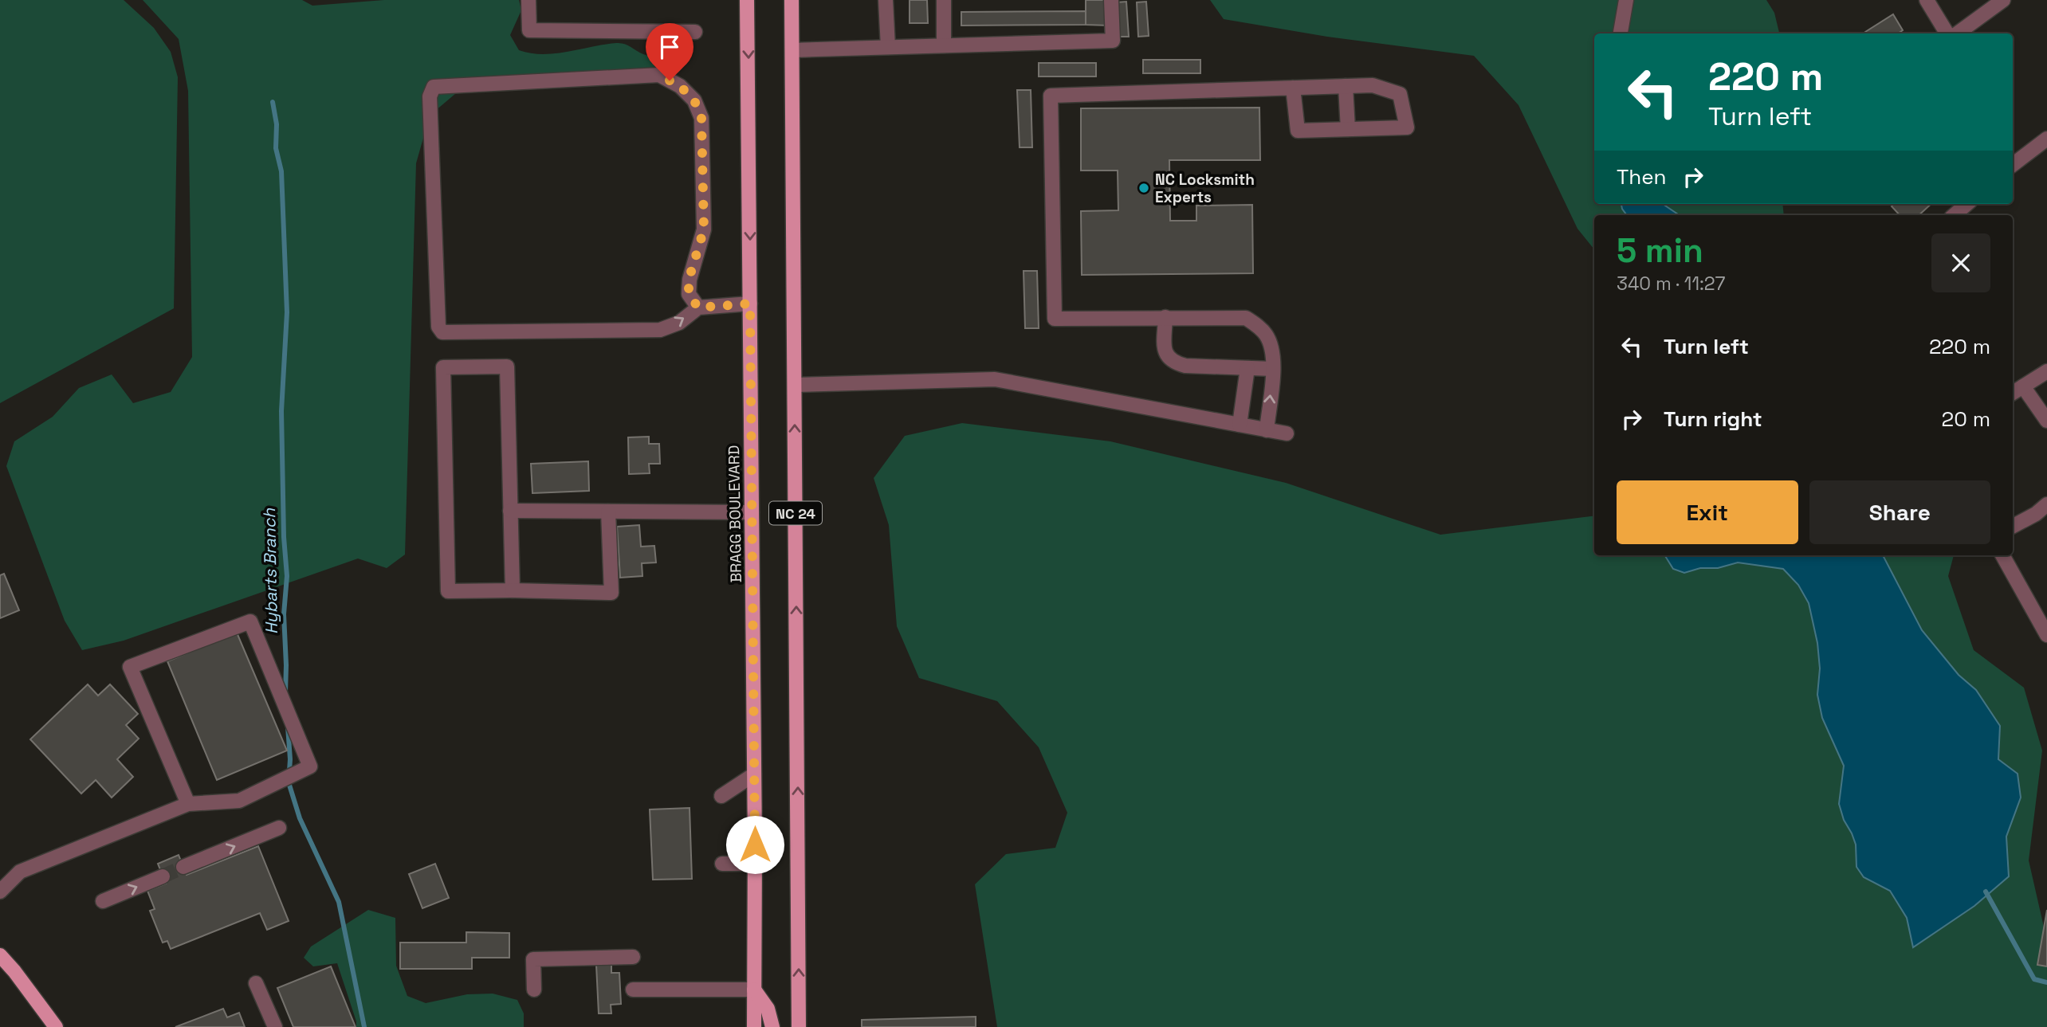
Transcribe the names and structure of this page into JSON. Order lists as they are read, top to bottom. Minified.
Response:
{"streets":{"main road":["NC 24","BRAGG BOULEVARD"]},"water":["Hybarts Branch"],"places":["NC Locksmith Experts"],"page":{"turn":["220 m","Turn left"],"then":"Then","heading":["5 min","340 m · 11:27"],"list":[{"name":"Turn left","value":"220 m"},{"name":"Turn right","value":"20 m"}],"buttons":["Exit","Share"]}}
